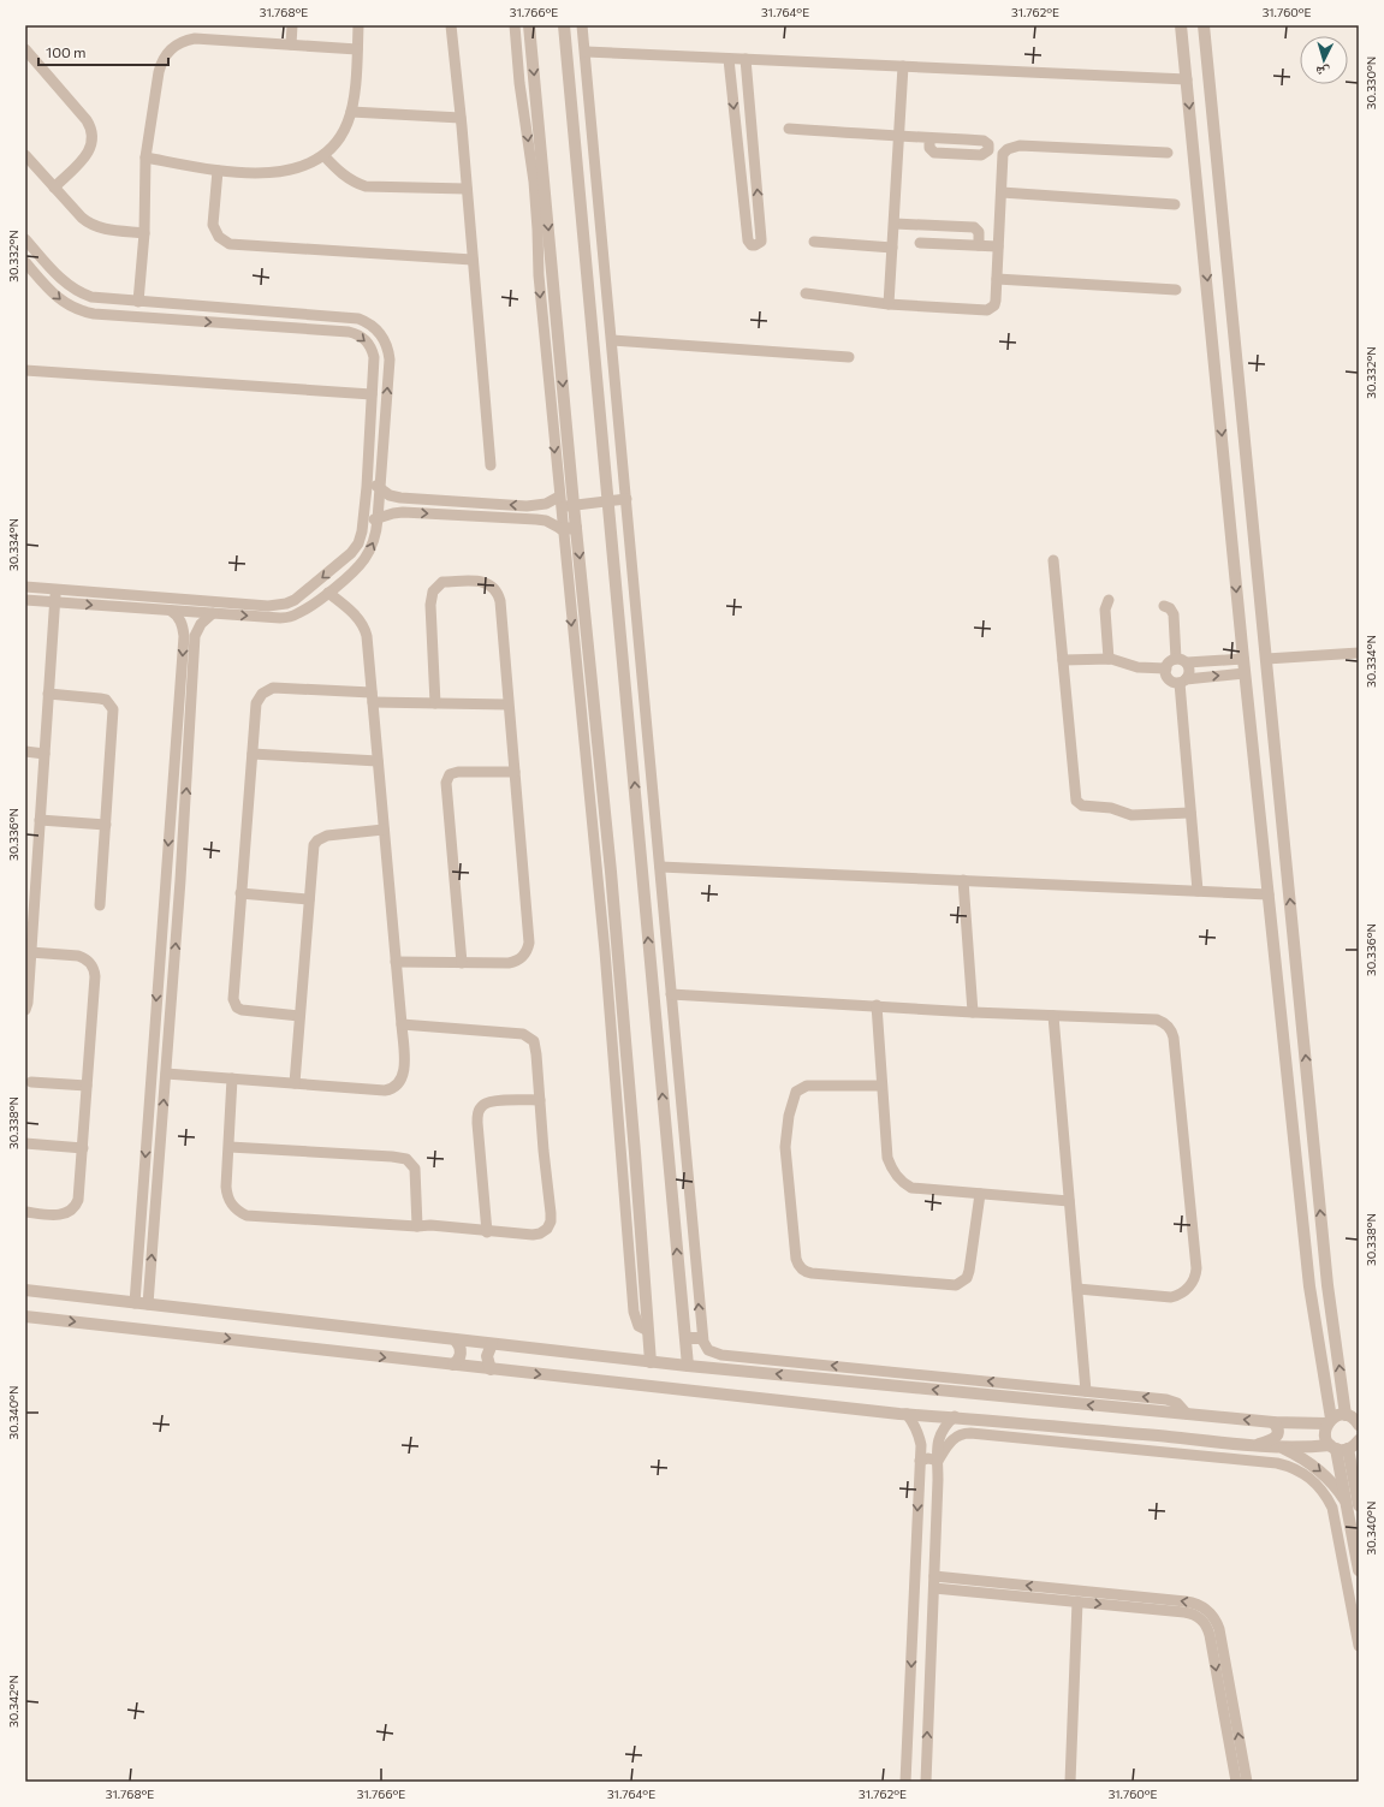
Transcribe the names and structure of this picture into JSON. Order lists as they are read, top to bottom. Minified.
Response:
{"scale_bar":"100 m","north":"bottom","coordinates":["31.768°E","31.766°E","31.764°E","31.762°E","31.760°E","30.330°N","30.332°N","30.334°N","30.336°N","30.338°N","30.340°N","30.342°N"]}
